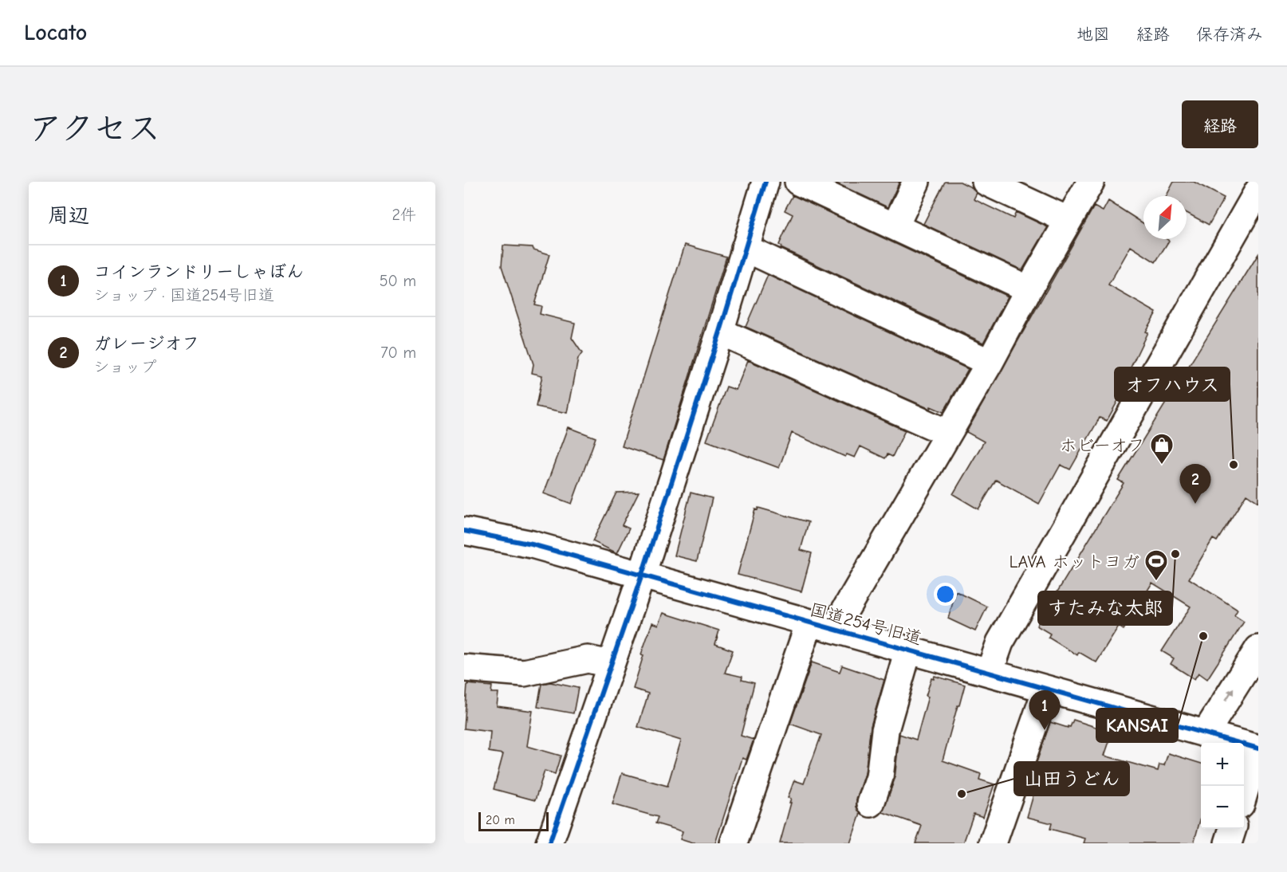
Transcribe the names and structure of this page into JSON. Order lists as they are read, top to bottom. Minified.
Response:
{"streets":{"street":["国道254号旧道"]},"places":{"other":["オフハウス","すたみな太郎","KANSAI","山田うどん"],"shop":["ホビーオフ"],"sports":["LAVA ホットヨガ"]},"scale_bar":"20 m","north":"top right","page":{"header":"Locato","nav":["地図","経路","保存済み"],"title":"アクセス","buttons":"経路","heading":["周辺","2件"],"list":[{"mark":"1","name":"コインランドリーしゃぼん","note":"ショップ · 国道254号旧道","value":"50 m"},{"mark":"2","name":"ガレージオフ","note":"ショップ","value":"70 m"}],"pins":["2","1"],"map_buttons":["+","−"],"scale":"20 m"}}
